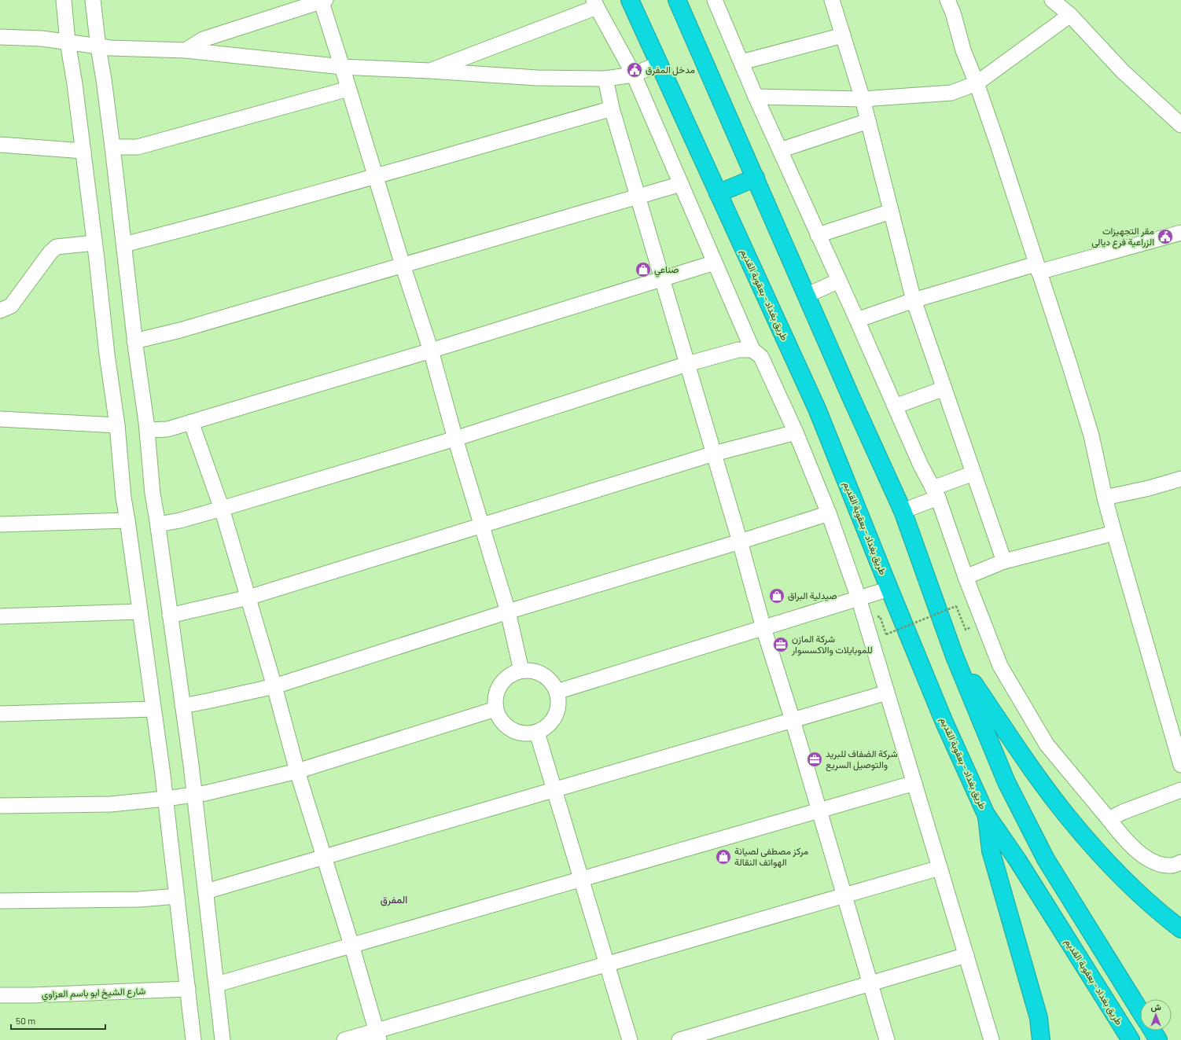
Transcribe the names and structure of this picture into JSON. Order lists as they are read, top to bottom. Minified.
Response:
{"streets":{"highway":["طريق بغداد - بعقوبة القديم"],"street":["شارع الشيخ ابو باسم العزاوي"]},"districts":["المفرق"],"places":{"public building":["مدخل المفرق","مقر التجهيزات الزراعية فرع ديالى"],"shop":["صناعي","صيدلية البراق","مركز مصطفى لصيانة الهواتف النقالة"],"office":["شركة المازن للموبايلات والاكسسوار","شركة الضفاف للبريد والتوصيل السريع"]},"scale_bar":"50 m","north":"top"}
